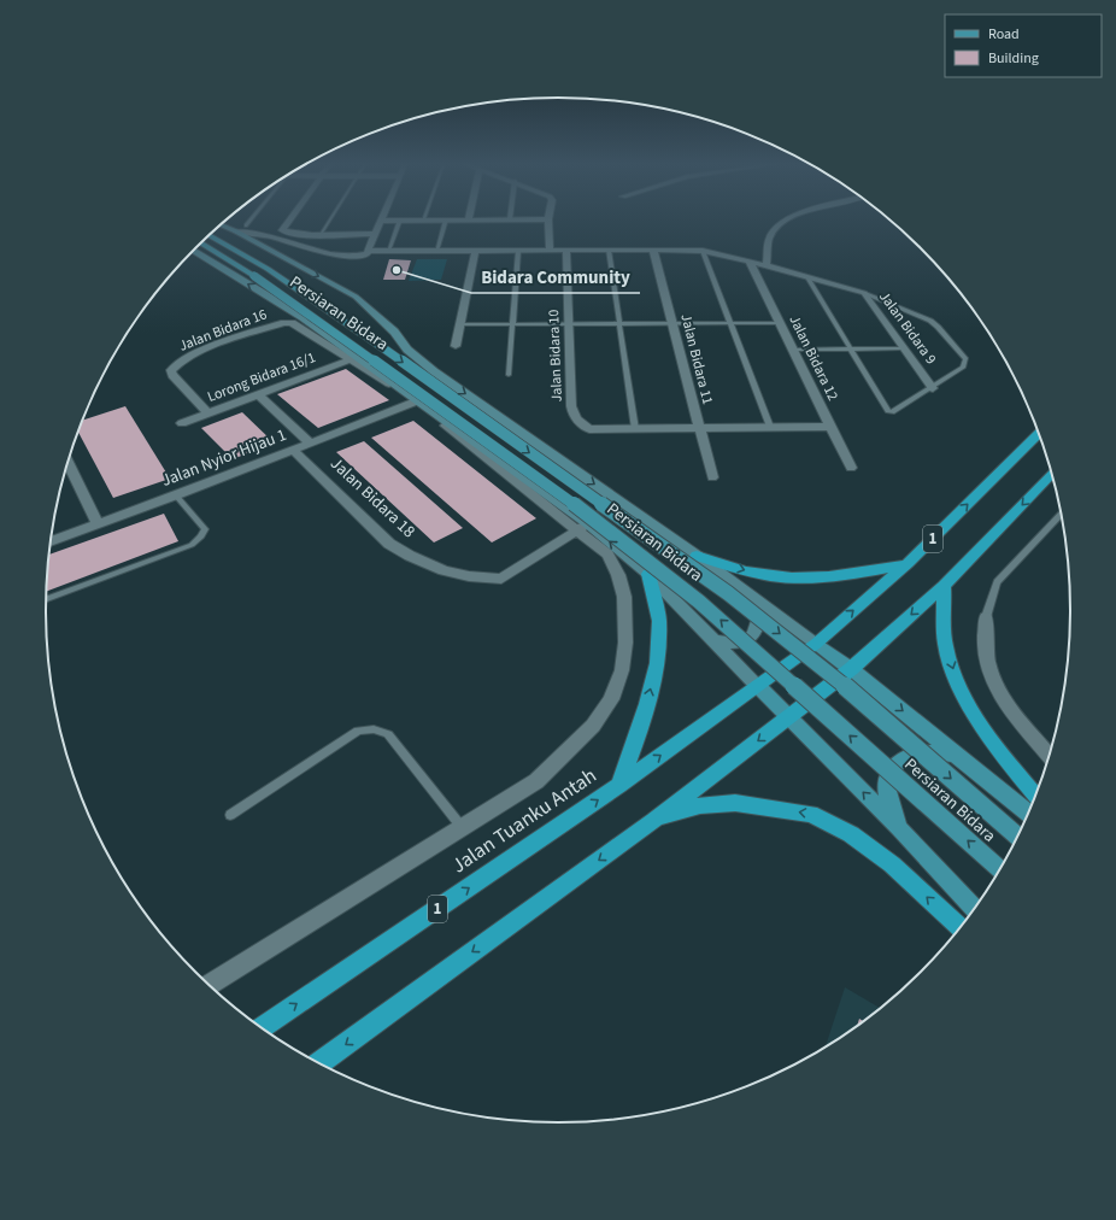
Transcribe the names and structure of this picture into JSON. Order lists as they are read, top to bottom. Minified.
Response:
{"streets":{"highway":["1","Jalan Tuanku Antah"],"main road":["Persiaran Bidara"],"street":["Jalan Bidara 9","Jalan Bidara 16","Jalan Bidara 10","Jalan Bidara 12","Jalan Bidara 11","Lorong Bidara 16/1","Jalan Nyior Hijau 1","Jalan Bidara 18"]},"crossings":[["Persiaran Bidara","Jalan Bidara 9"],["Persiaran Bidara","Jalan Bidara 18"],["Persiaran Bidara","1"],["Persiaran Bidara","Jalan Tuanku Antah"],["Jalan Bidara 9","Jalan Bidara 10"],["Jalan Bidara 9","Jalan Bidara 12"],["Jalan Bidara 9","Jalan Bidara 11"],["Jalan Bidara 16","Lorong Bidara 16/1"],["Jalan Bidara 10","Jalan Bidara 12"],["Jalan Bidara 10","Jalan Bidara 11"],["Jalan Nyior Hijau 1","Jalan Bidara 18"],["1","Jalan Tuanku Antah"]],"places":["Bidara Community"],"legend":["Road","Building"]}
